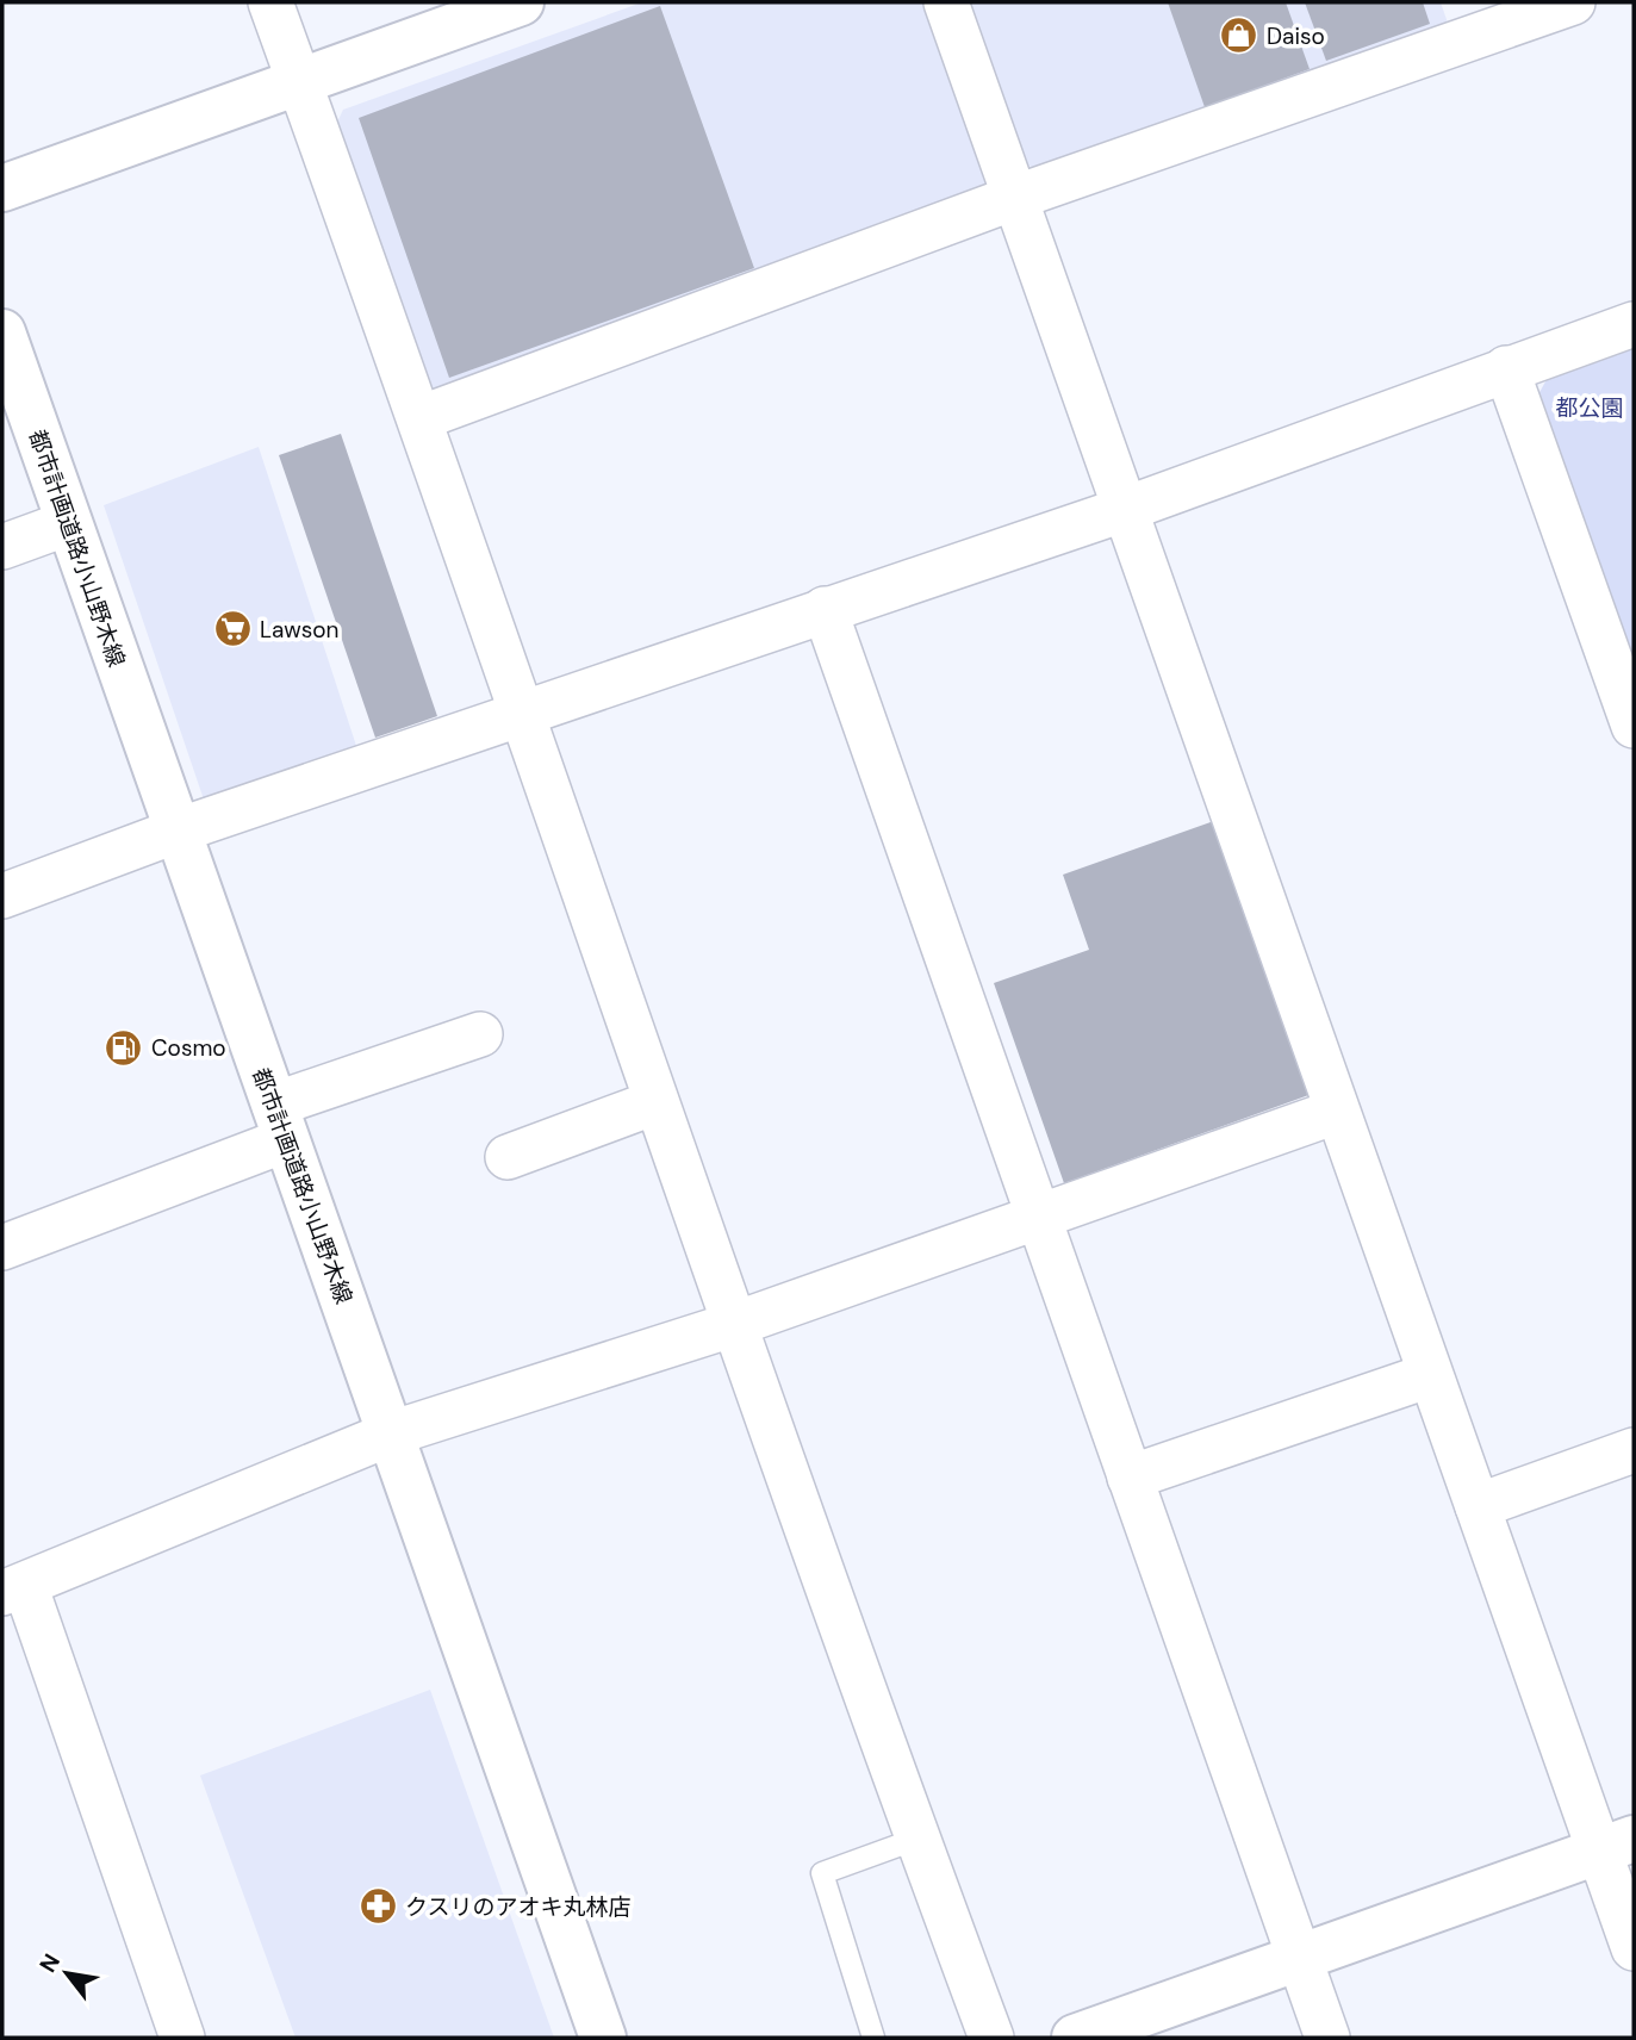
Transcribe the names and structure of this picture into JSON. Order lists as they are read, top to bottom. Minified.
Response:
{"streets":{"street":["都市計画道路小山野木線"]},"parks":["都公園"],"places":{"shop":["Daiso"],"supermarket":["Lawson"],"fuel station":["Cosmo"],"pharmacy":["クスリのアオキ丸林店"]},"north":"top left"}
